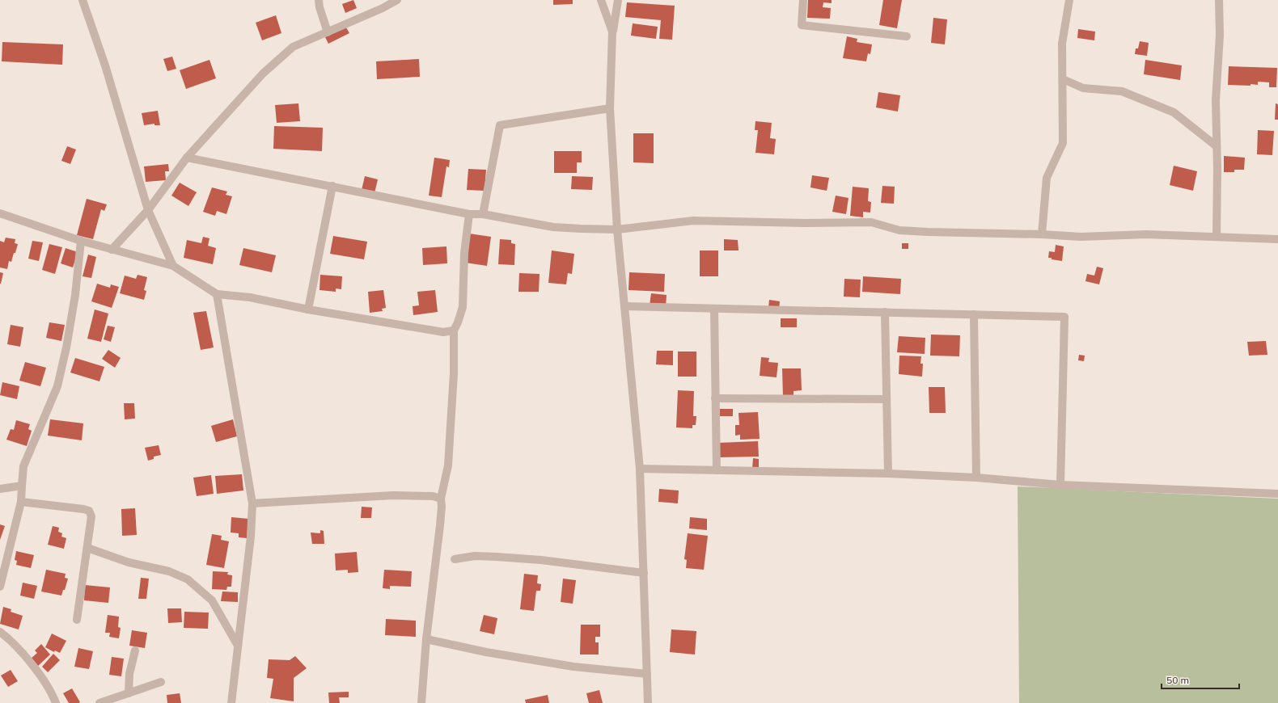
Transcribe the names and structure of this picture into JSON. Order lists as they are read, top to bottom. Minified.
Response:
{"scale_bar":"50 m"}
